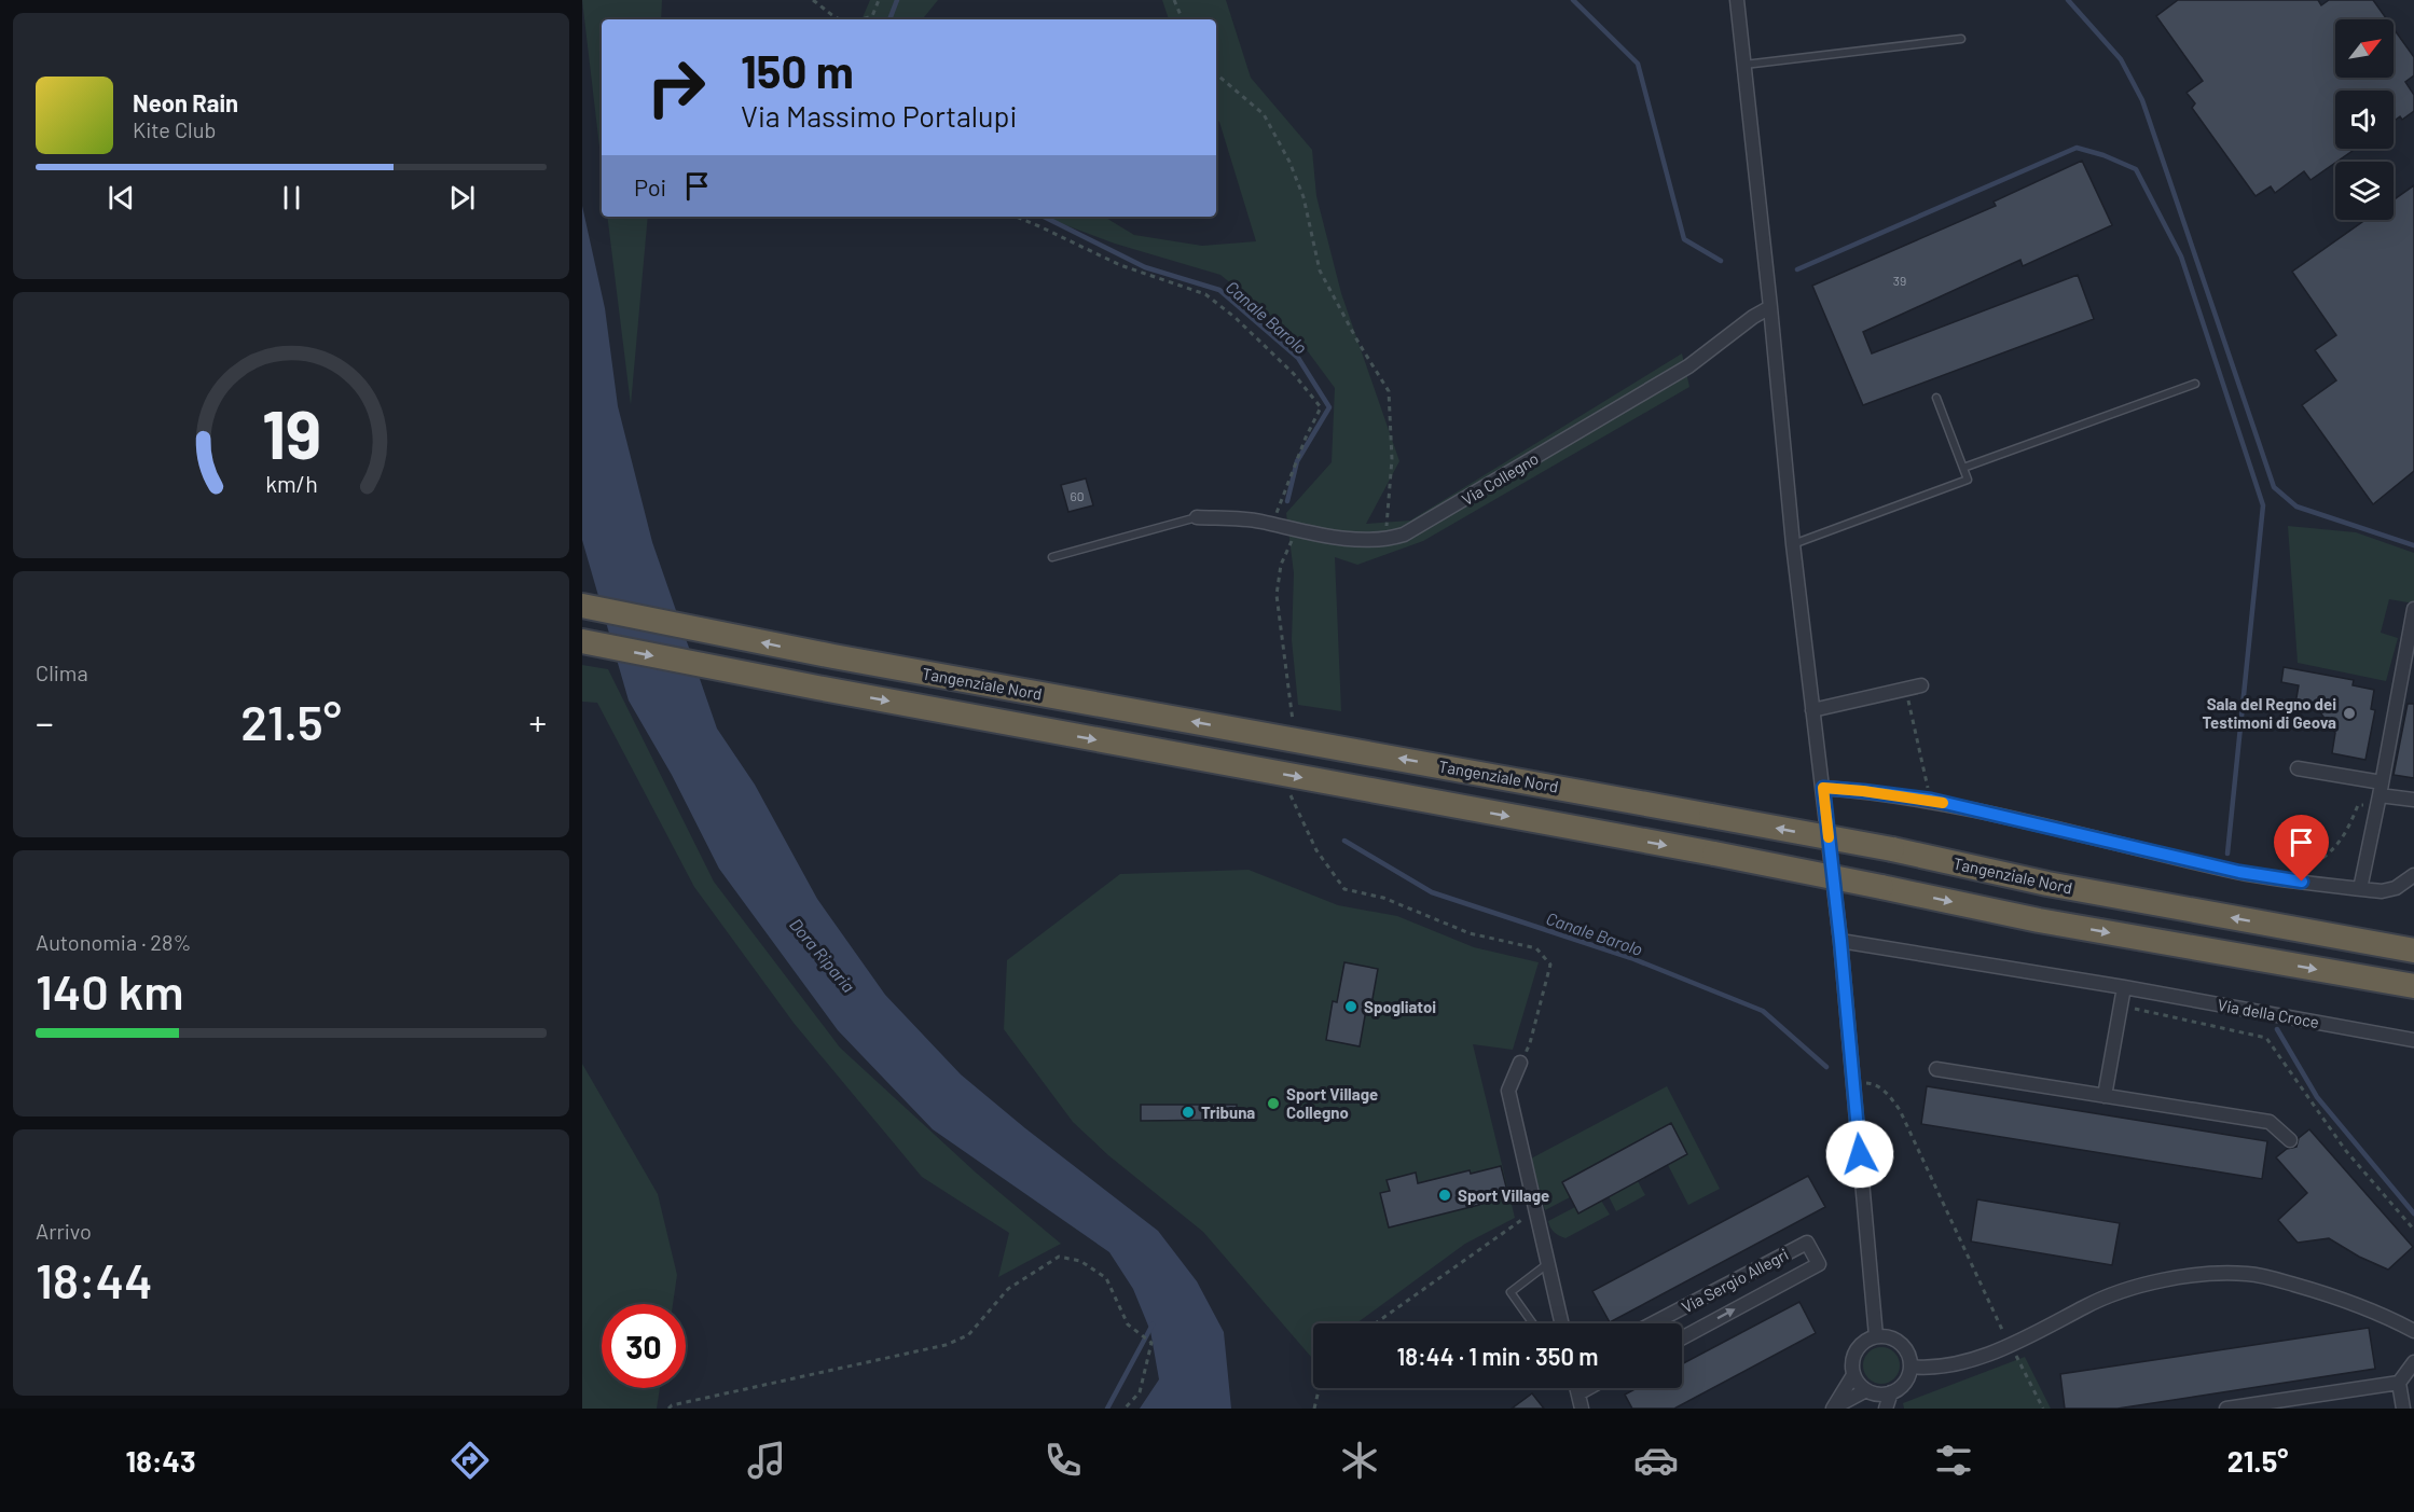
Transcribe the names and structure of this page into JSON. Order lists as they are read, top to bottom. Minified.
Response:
{"streets":{"highway":["Tangenziale Nord"],"street":["Via Collegno","Via della Croce","Via Sergio Allegri"]},"water":["Canale Barolo","Dora Riparia"],"places":["Sala del Regno dei Testimoni di Geova","Spogliatoi","Sport Village Collegno","Tribuna","Sport Village"],"house_numbers":["39","60"],"north":"top right","page":{"turn":["150 m","Via Massimo Portalupi"],"song":["Neon Rain","Kite Club"],"then":"Poi","tile":["Clima",["Autonomia · 28%","140 km"],["Arrivo","18:44"]],"heat":["−","21.5°","+"],"limit":"30","trip":"18:44 · 1 min · 350 m","tabs":["18:43","21.5°"],"gauge":["19","km/h"]}}
